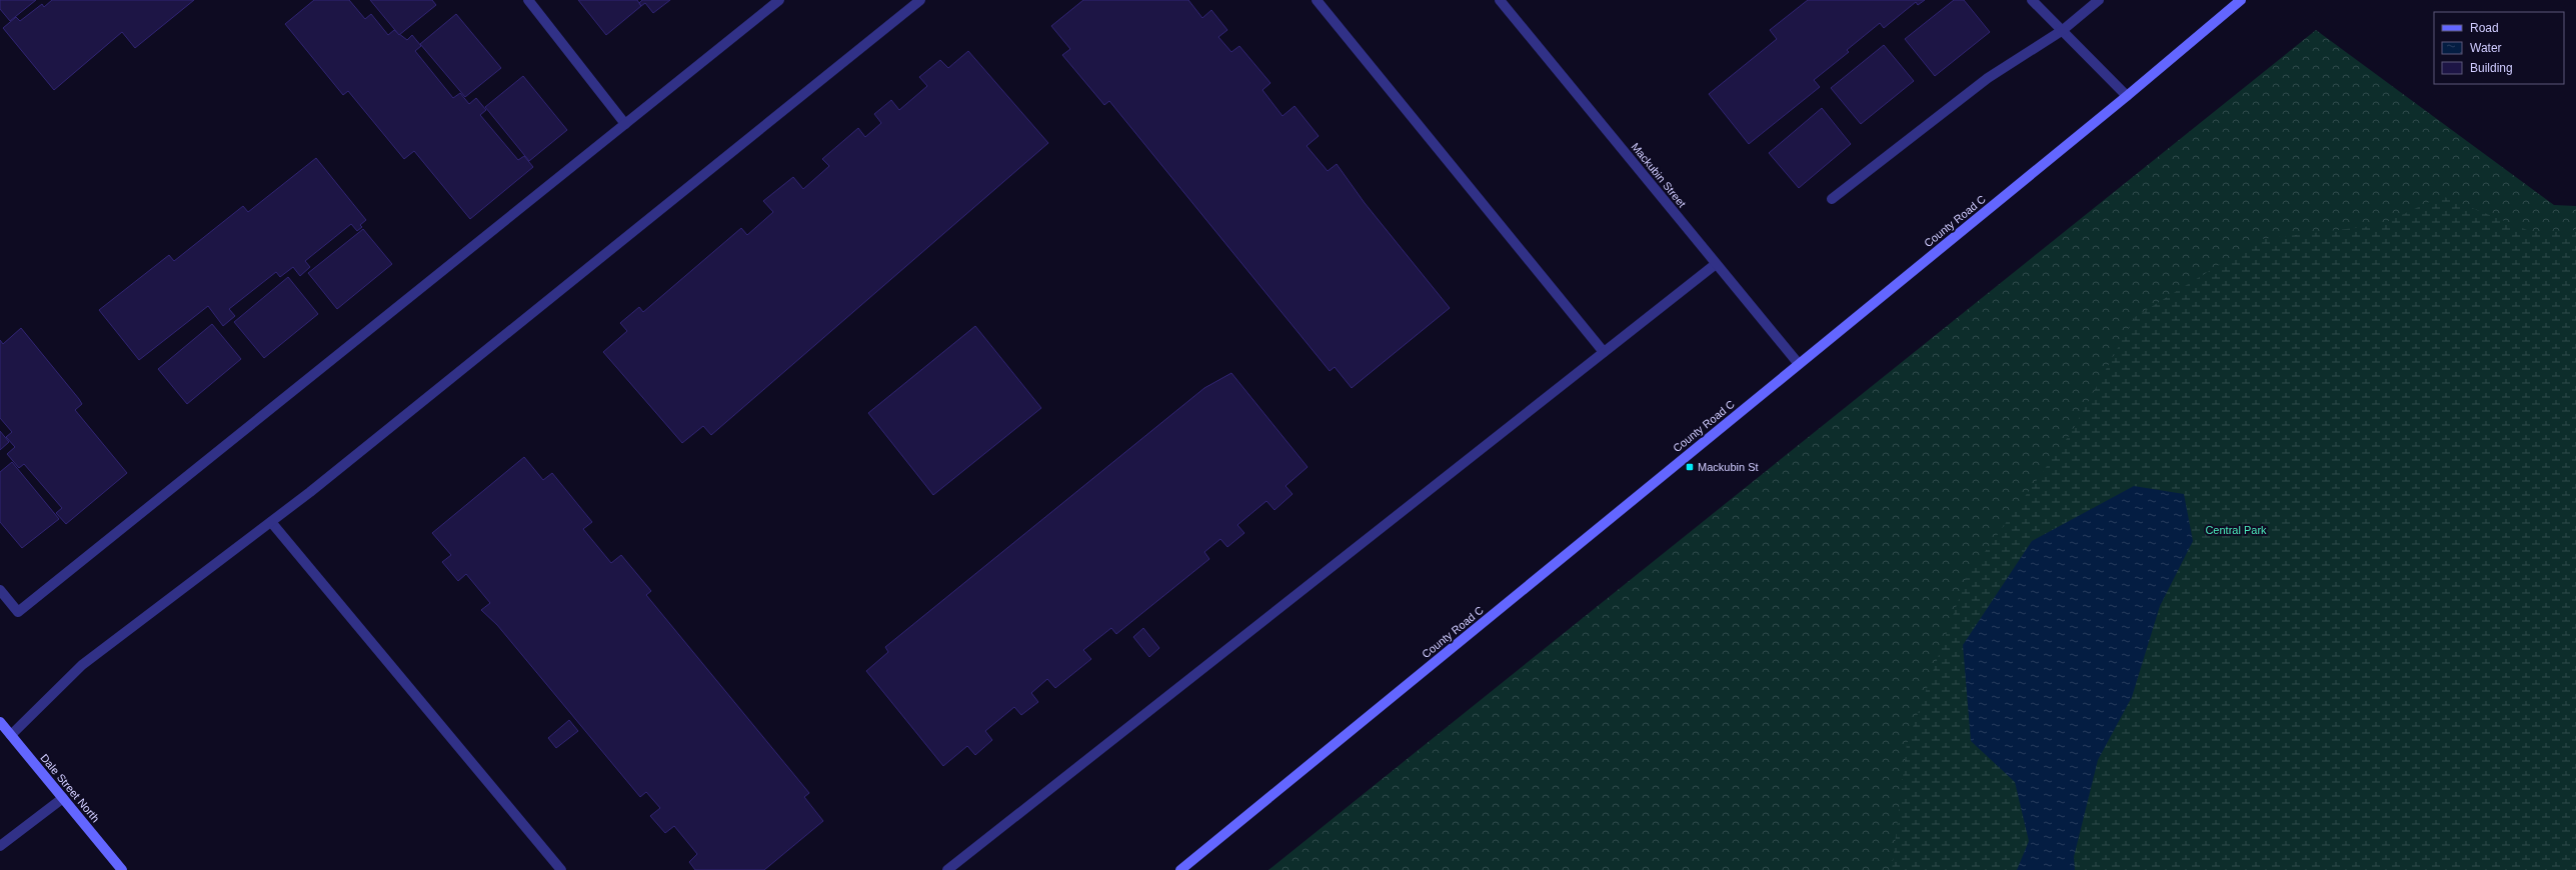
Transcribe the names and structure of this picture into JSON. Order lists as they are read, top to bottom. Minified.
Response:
{"streets":{"main road":["County Road C","Dale Street North"],"street":["Mackubin Street"]},"crossings":[["Mackubin Street","County Road C"]],"parks":["Central Park"],"places":{"transit":["Mackubin St"]},"legend":["Road","Water","Building"]}
